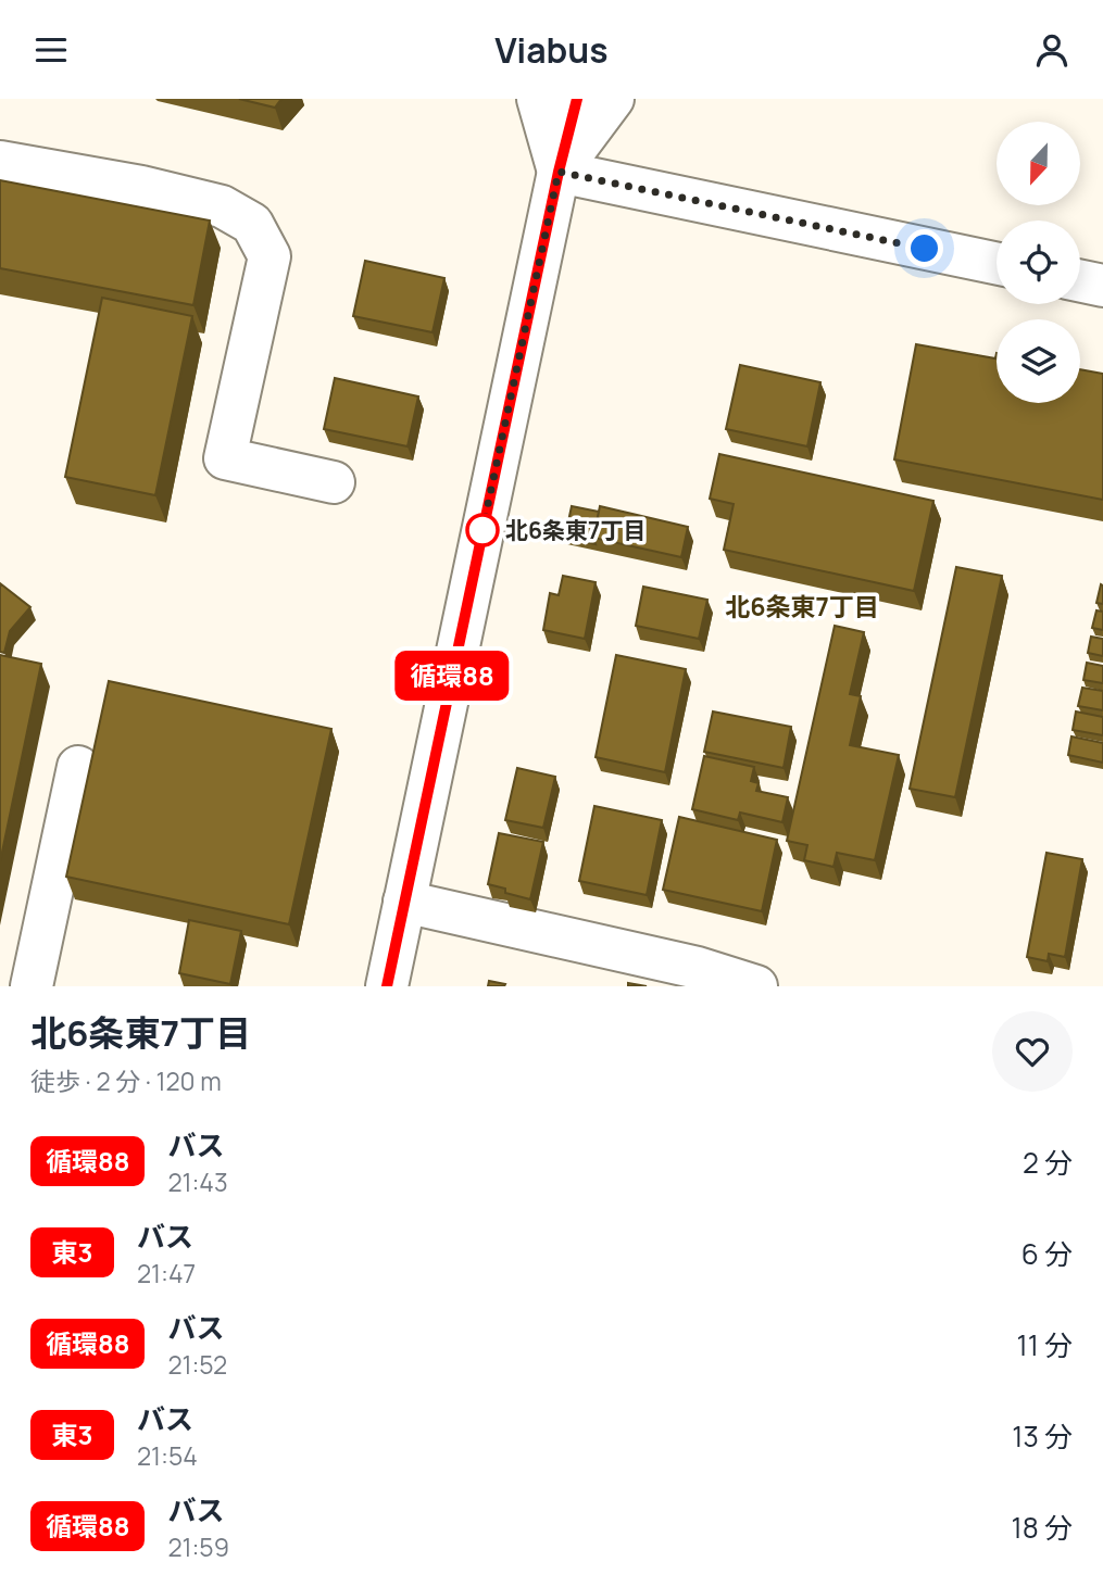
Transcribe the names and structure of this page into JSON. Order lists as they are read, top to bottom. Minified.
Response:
{"districts":["北6条東7丁目"],"places":["北6条東7丁目"],"lines":["bus line 循環88"],"north":"bottom","page":{"header":"Viabus","on_map":"循環88","heading":["北6条東7丁目","徒歩 · 2 分 · 120 m"],"list":[{"mark":"循環88","name":"バス","note":"21:43","value":"2 分"},{"mark":"東3","name":"バス","note":"21:47","value":"6 分"},{"mark":"循環88","name":"バス","note":"21:52","value":"11 分"},{"mark":"東3","name":"バス","note":"21:54","value":"13 分"},{"mark":"循環88","name":"バス","note":"21:59","value":"18 分"}]}}
